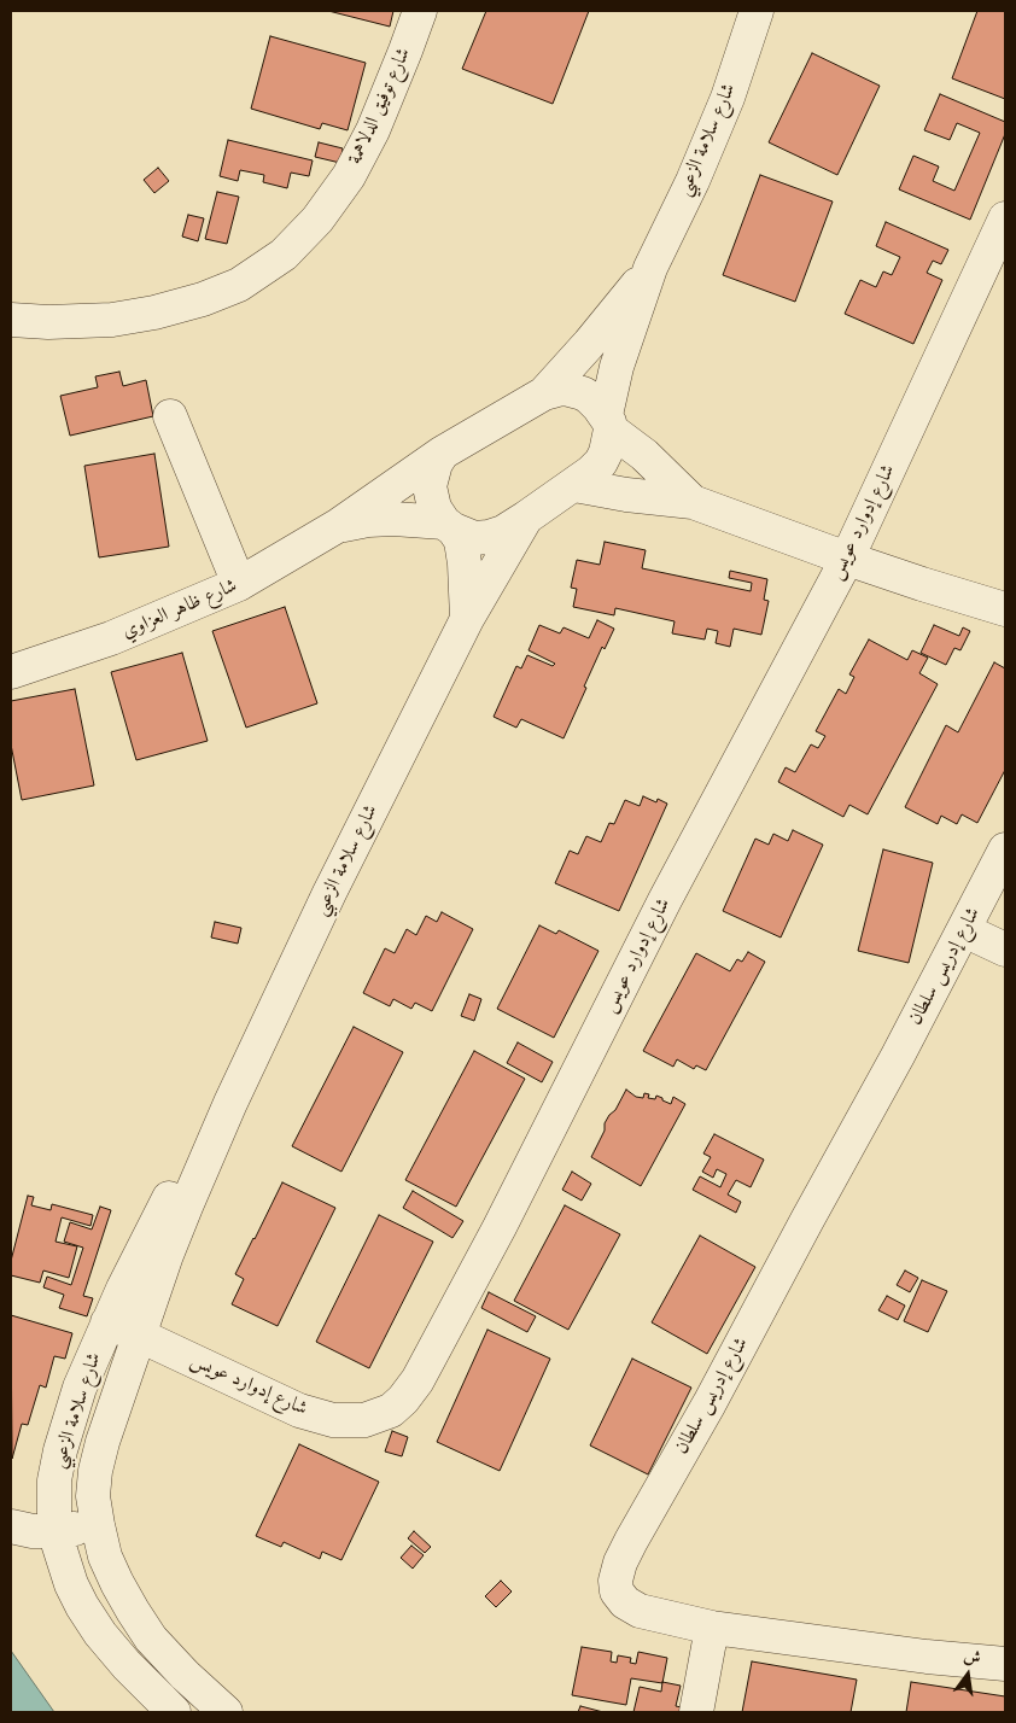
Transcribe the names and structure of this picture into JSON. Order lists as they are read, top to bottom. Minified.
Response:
{"streets":{"street":["شارع توفيق الدلاهمة","شارع سلامة الزعبي","شارع إدوارد عويس","شارع ظاهر العزاوي","شارع إدريس سلطان"]},"crossings":[["شارع سلامة الزعبي","شارع إدوارد عويس"],["شارع سلامة الزعبي","شارع ظاهر العزاوي"]],"north":"top"}
